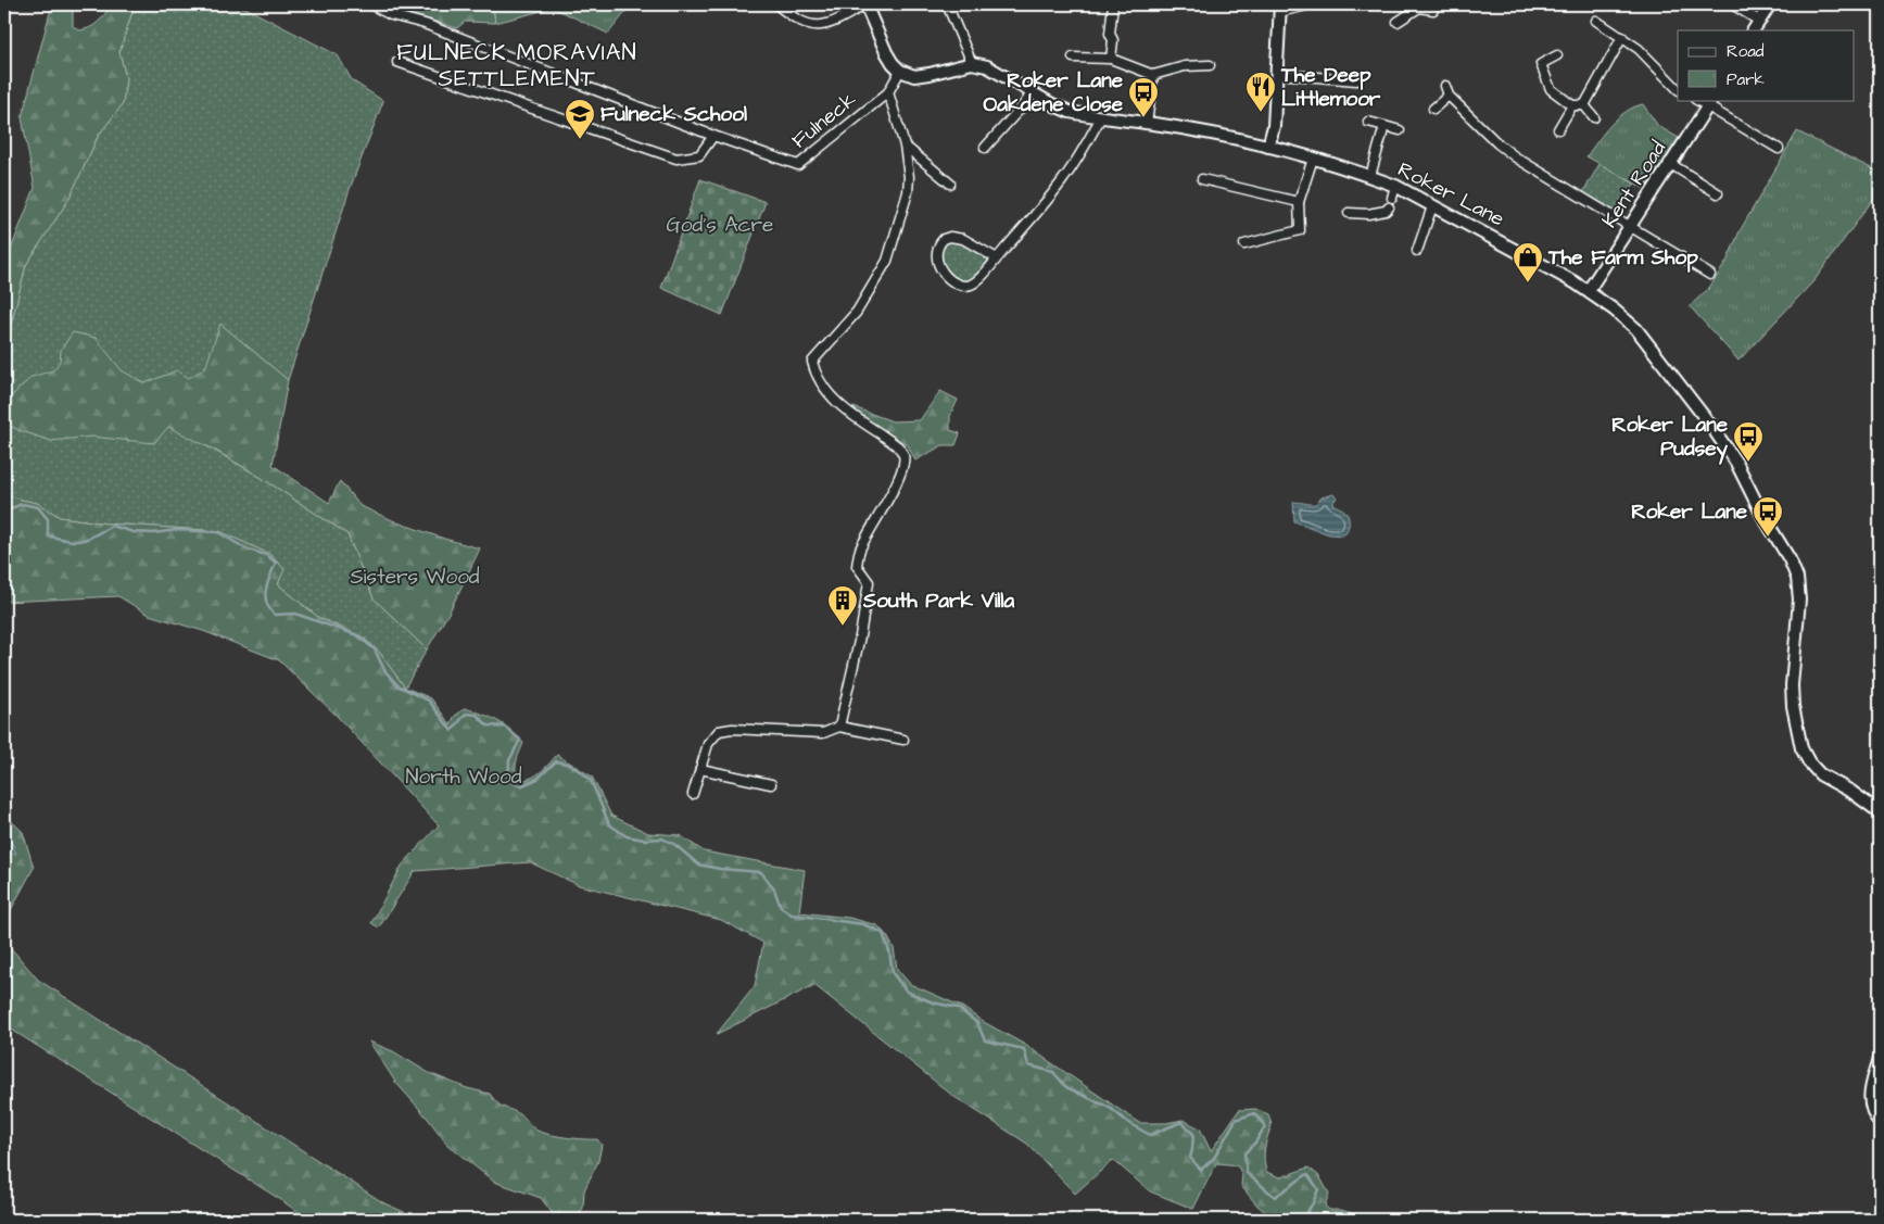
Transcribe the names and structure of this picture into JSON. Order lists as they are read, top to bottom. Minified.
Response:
{"streets":{"street":["Fulneck","Kent Road","Roker Lane"]},"crossings":[["Kent Road","Roker Lane"]],"districts":["FULNECK MORAVIAN SETTLEMENT"],"parks":["God's Acre","Sisters Wood","North Wood"],"places":{"restaurant":["The Deep Littlemoor"],"bus stop":["Roker Lane Oakdene Close","Roker Lane Pudsey","Roker Lane"],"school or university":["Fulneck School"],"shop":["The Farm Shop"],"building":["South Park Villa"]},"legend":["Road","Park"]}
